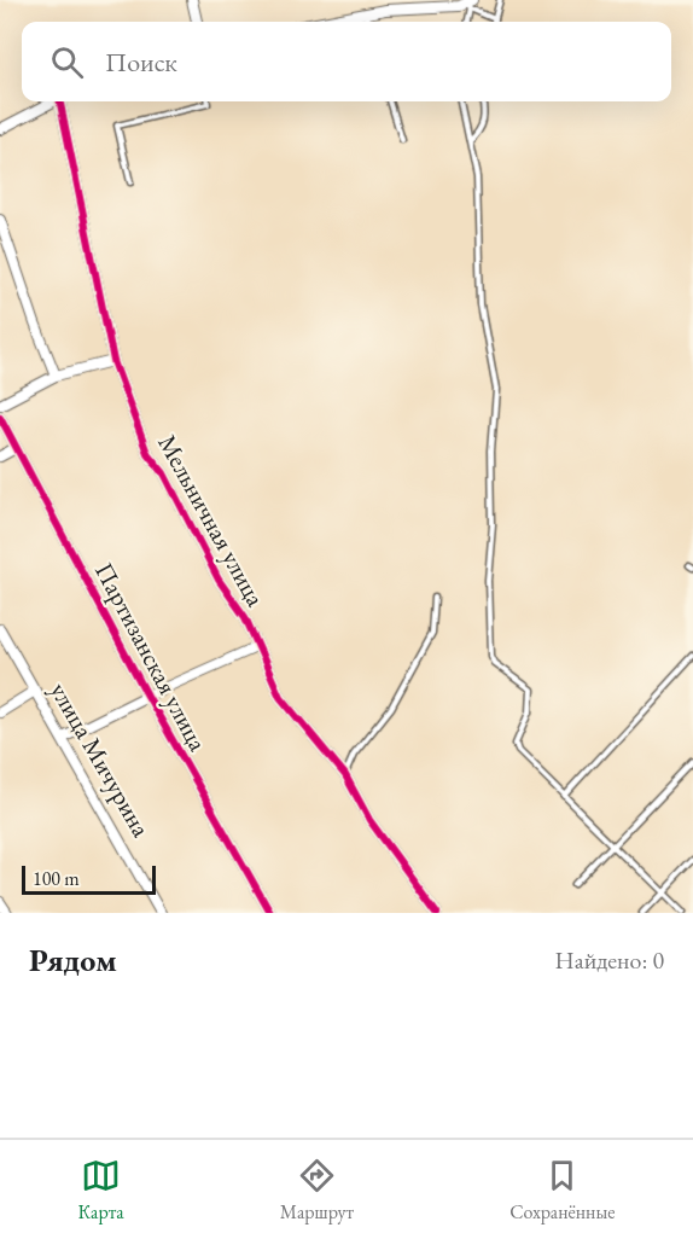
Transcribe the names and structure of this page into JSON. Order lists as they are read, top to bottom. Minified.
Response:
{"streets":{"street":["Мельничная улица","Партизанская улица","улица Мичурина"]},"scale_bar":"100 m","page":{"search":"Поиск","scale":"100 m","heading":["Рядом","Найдено: 0"],"nav":["Карта","Маршрут","Сохранённые"]}}
